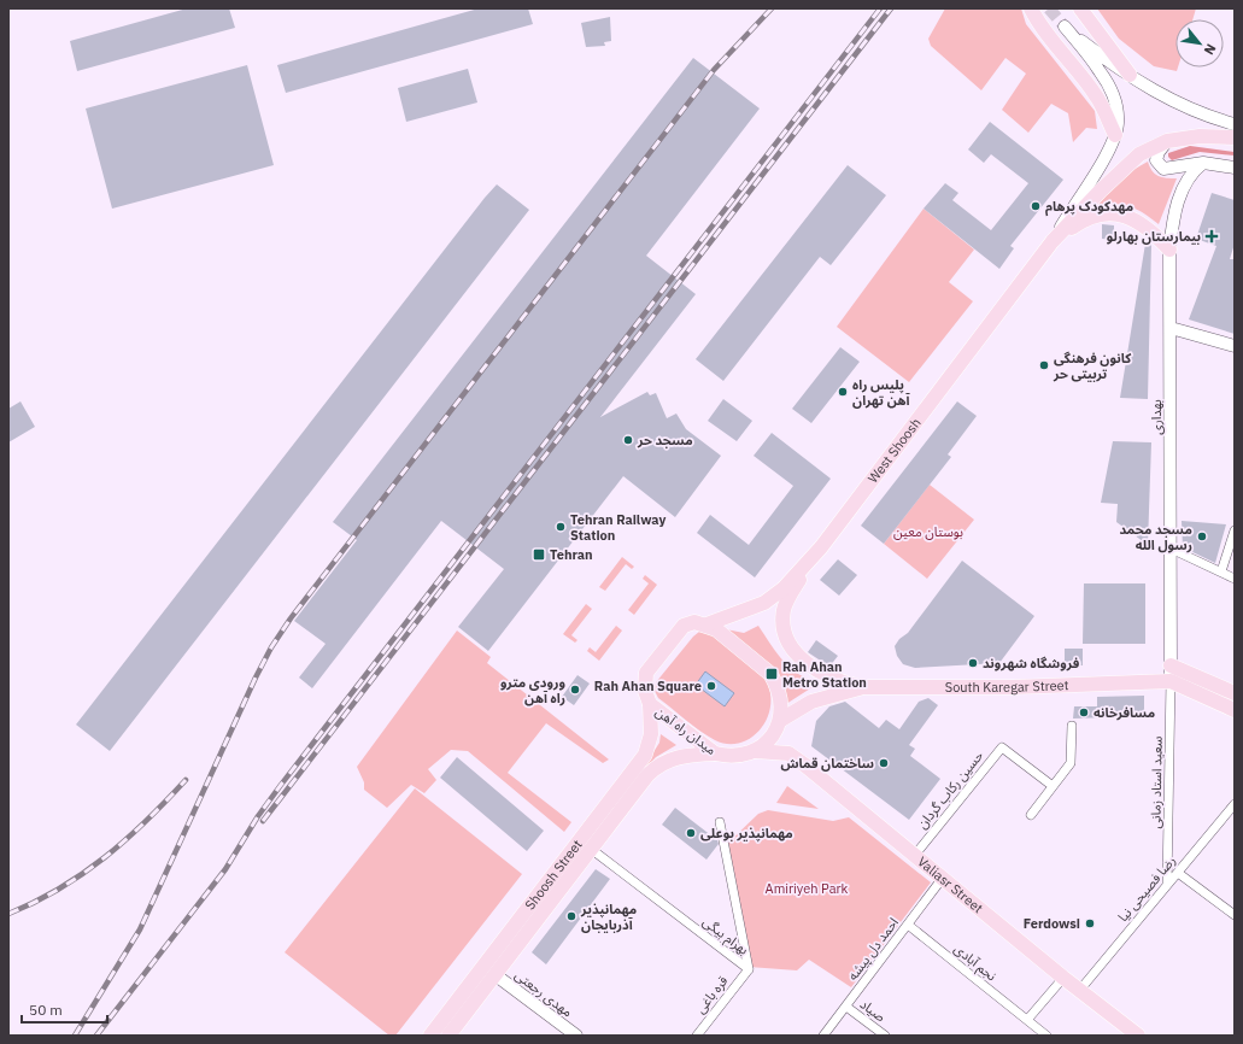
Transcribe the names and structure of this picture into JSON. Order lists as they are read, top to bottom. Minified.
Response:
{"streets":{"main road":["West Shoosh","South Karegar Street","میدان راه آهن","Shoosh Street","Valiasr Street"],"street":["بهداری","سعید استاد زمانی","حسین رکاب‌ گردان","رضا فصیحی نیا","بهرام بیگی","احمد دل پیشه","نجم آبادی","مهدی رجعتی","قره باغی","صیاد"]},"crossings":[["بهداری","South Karegar Street"],["بهداری","سعید استاد زمانی"],["West Shoosh","South Karegar Street"],["West Shoosh","میدان راه آهن"],["West Shoosh","Shoosh Street"],["West Shoosh","Valiasr Street"],["South Karegar Street","میدان راه آهن"],["South Karegar Street","سعید استاد زمانی"],["South Karegar Street","Shoosh Street"],["South Karegar Street","Valiasr Street"],["میدان راه آهن","Shoosh Street"],["میدان راه آهن","Valiasr Street"],["سعید استاد زمانی","رضا فصیحی نیا"],["حسین رکاب‌ گردان","Valiasr Street"],["Shoosh Street","Valiasr Street"],["Shoosh Street","بهرام بیگی"],["Shoosh Street","مهدی رجعتی"],["Valiasr Street","رضا فصیحی نیا"],["Valiasr Street","احمد دل پیشه"],["بهرام بیگی","قره باغی"],["احمد دل پیشه","نجم آبادی"],["احمد دل پیشه","صیاد"]],"parks":["بوستان معین","Amiriyeh Park"],"places":{"other":["مهدکودک پرهام","کانون فرهنگی تربیتی حر","پلیس راه آهن تهران","مسجد حر","Tehran Railway Station","مسجد محمد رسول الله","فروشگاه شهروند","Rah Ahan Square","ورودی مترو راه آهن","مسافرخانه","ساختمان قماش","مهمانپذیر بوعلی","مهمانپذیر آذربایجان","Ferdowsi"],"health":["بیمارستان بهارلو"],"transit":["Tehran","Rah Ahan Metro Station"]},"scale_bar":"50 m","north":"bottom right"}
